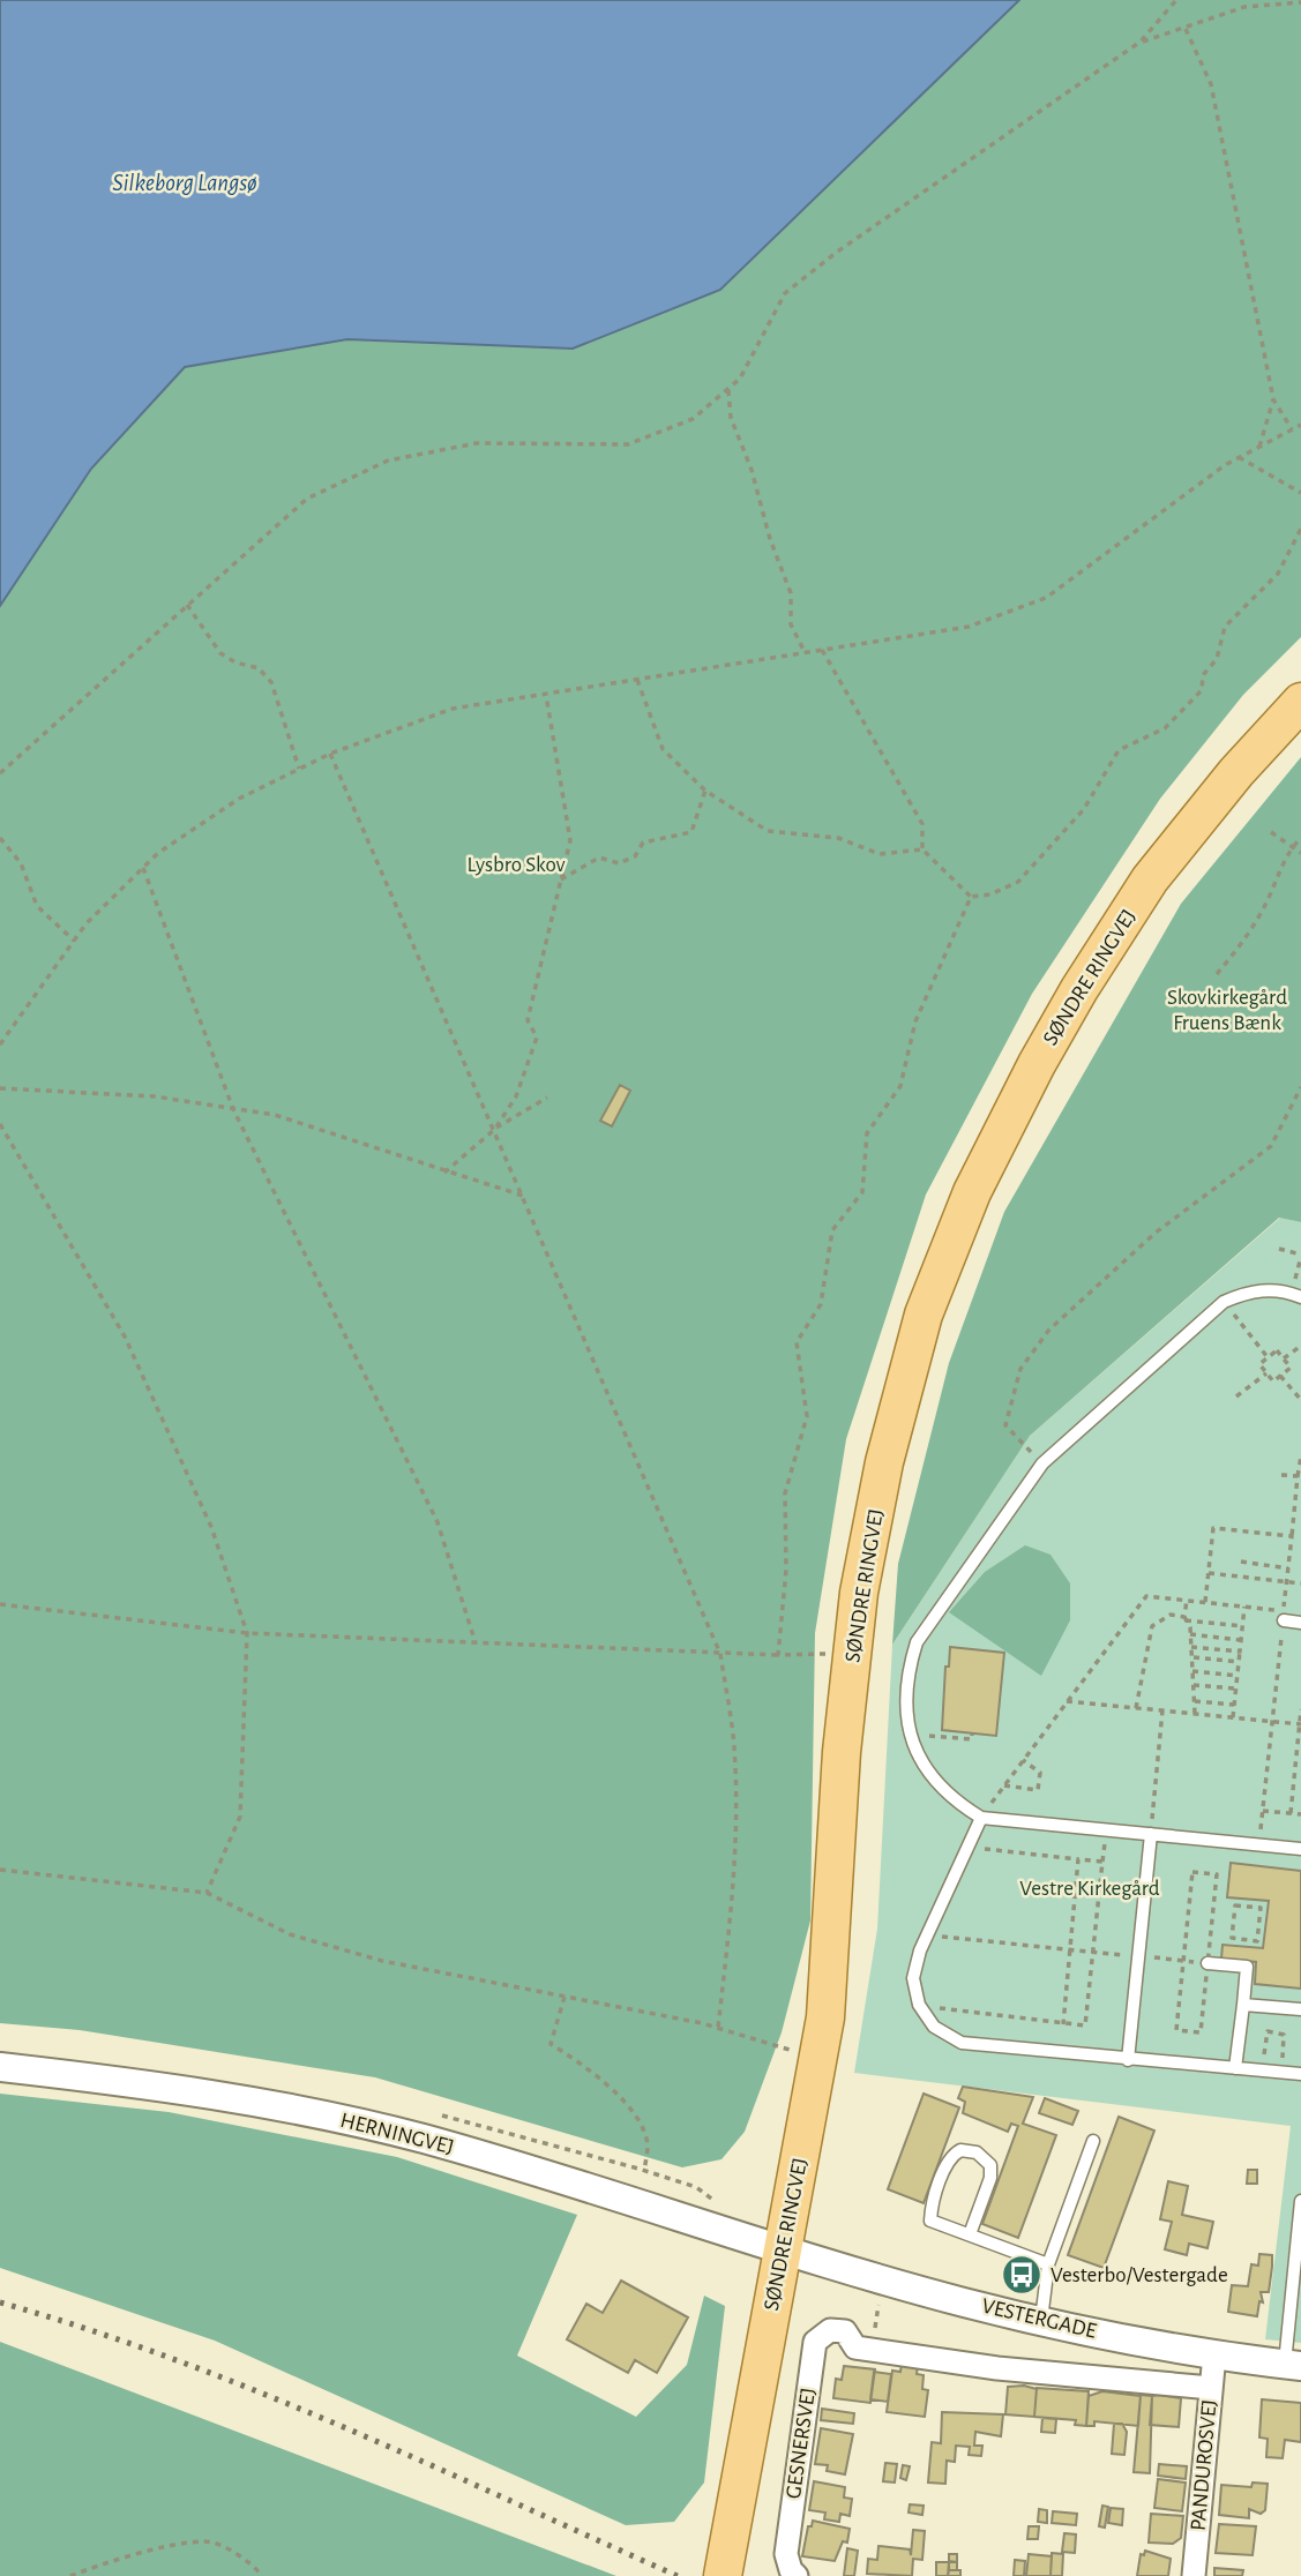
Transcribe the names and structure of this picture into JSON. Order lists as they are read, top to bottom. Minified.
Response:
{"streets":{"main road":["SØNDRE RINGVEJ"],"street":["HERNINGVEJ","VESTERGADE","GESNERSVEJ","PANDUROSVEJ"]},"crossings":[["SØNDRE RINGVEJ","HERNINGVEJ"],["SØNDRE RINGVEJ","VESTERGADE"],["HERNINGVEJ","VESTERGADE"],["VESTERGADE","PANDUROSVEJ"]],"water":["Silkeborg Langsø"],"parks":["Lysbro Skov","Skovkirkegård Fruens Bænk","Vestre Kirkegård"],"places":{"bus stop":["Vesterbo/Vestergade"]}}
